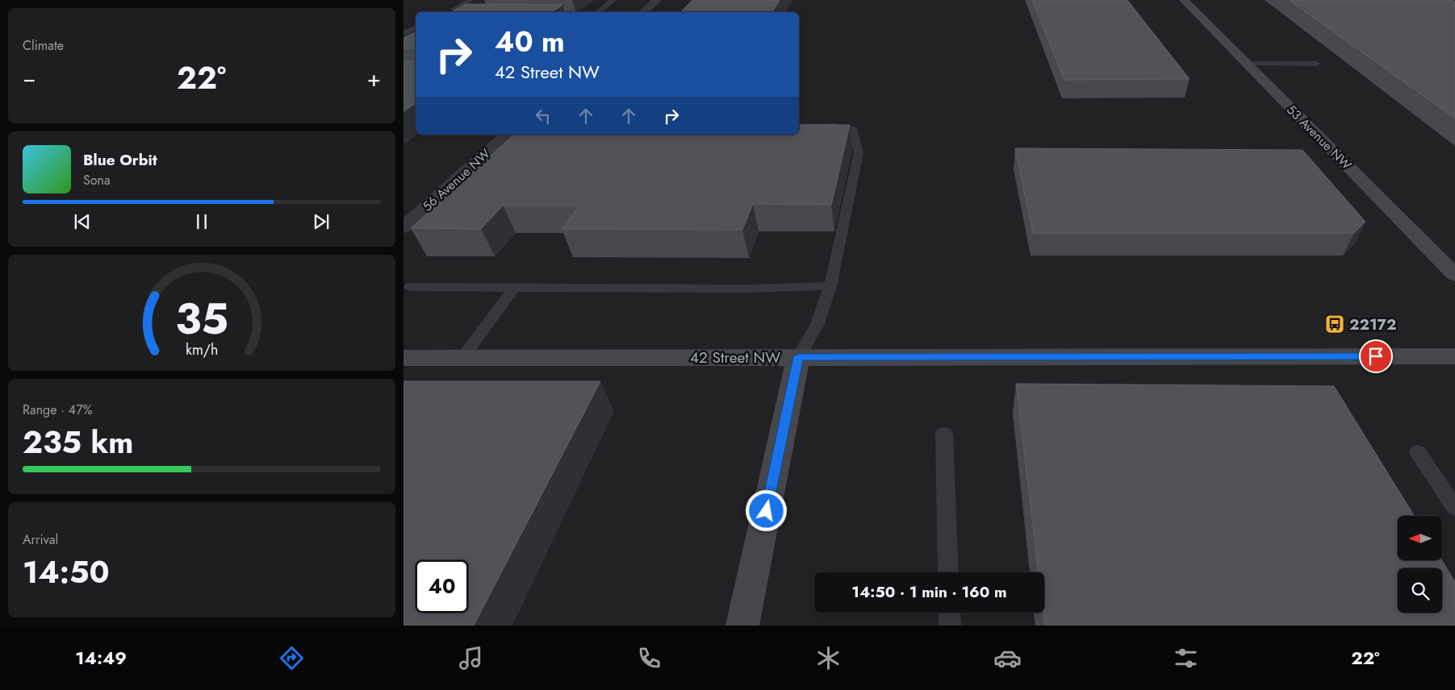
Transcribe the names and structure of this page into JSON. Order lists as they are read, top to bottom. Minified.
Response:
{"streets":{"street":["53 Avenue NW","56 Avenue NW","42 Street NW"]},"places":{"bus stop":["22172"]},"north":"left","page":{"tile":["Climate",["Range · 47%","235 km"],["Arrival","14:50"]],"turn":["40 m","42 Street NW"],"heat":["−","22°","+"],"song":["Blue Orbit","Sona"],"limit":"40","trip":"14:50 · 1 min · 160 m","tabs":["14:49","22°"],"gauge":["35","km/h"]}}
